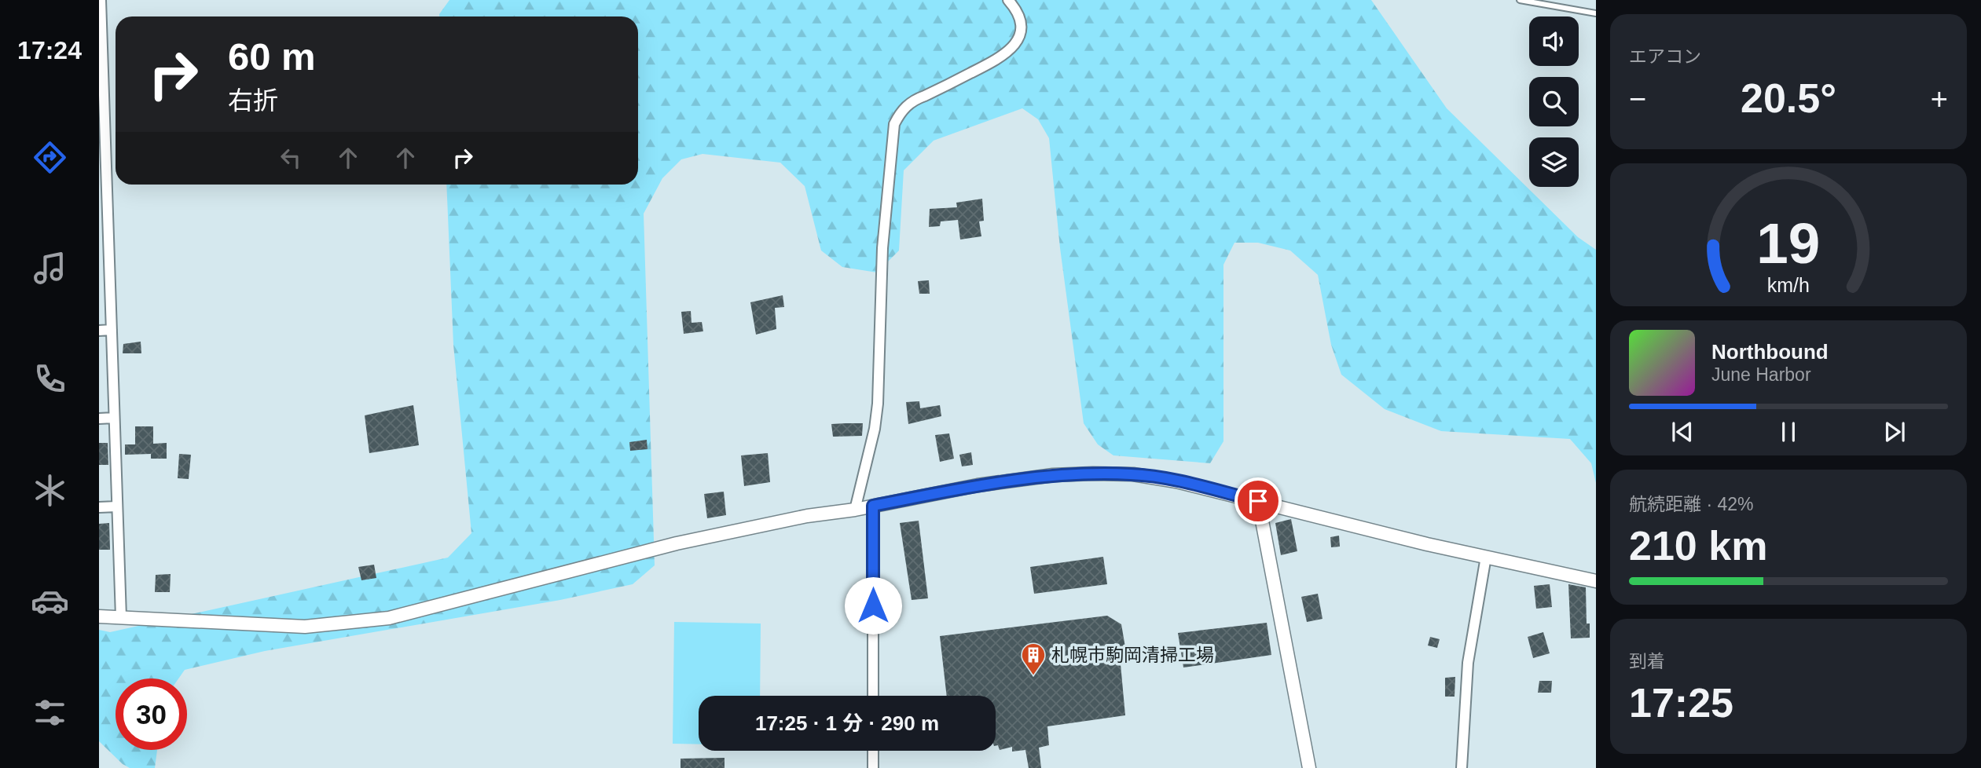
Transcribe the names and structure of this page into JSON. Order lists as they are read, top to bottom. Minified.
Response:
{"places":{"building":["札幌市駒岡清掃工場"]},"page":{"tabs":"17:24","tile":["エアコン",["航続距離 · 42%","210 km"],["到着","17:25"]],"turn":["60 m","右折"],"heat":["−","20.5°","+"],"song":["Northbound","June Harbor"],"limit":"30","trip":"17:25 · 1 分 · 290 m","gauge":["19","km/h"]}}
